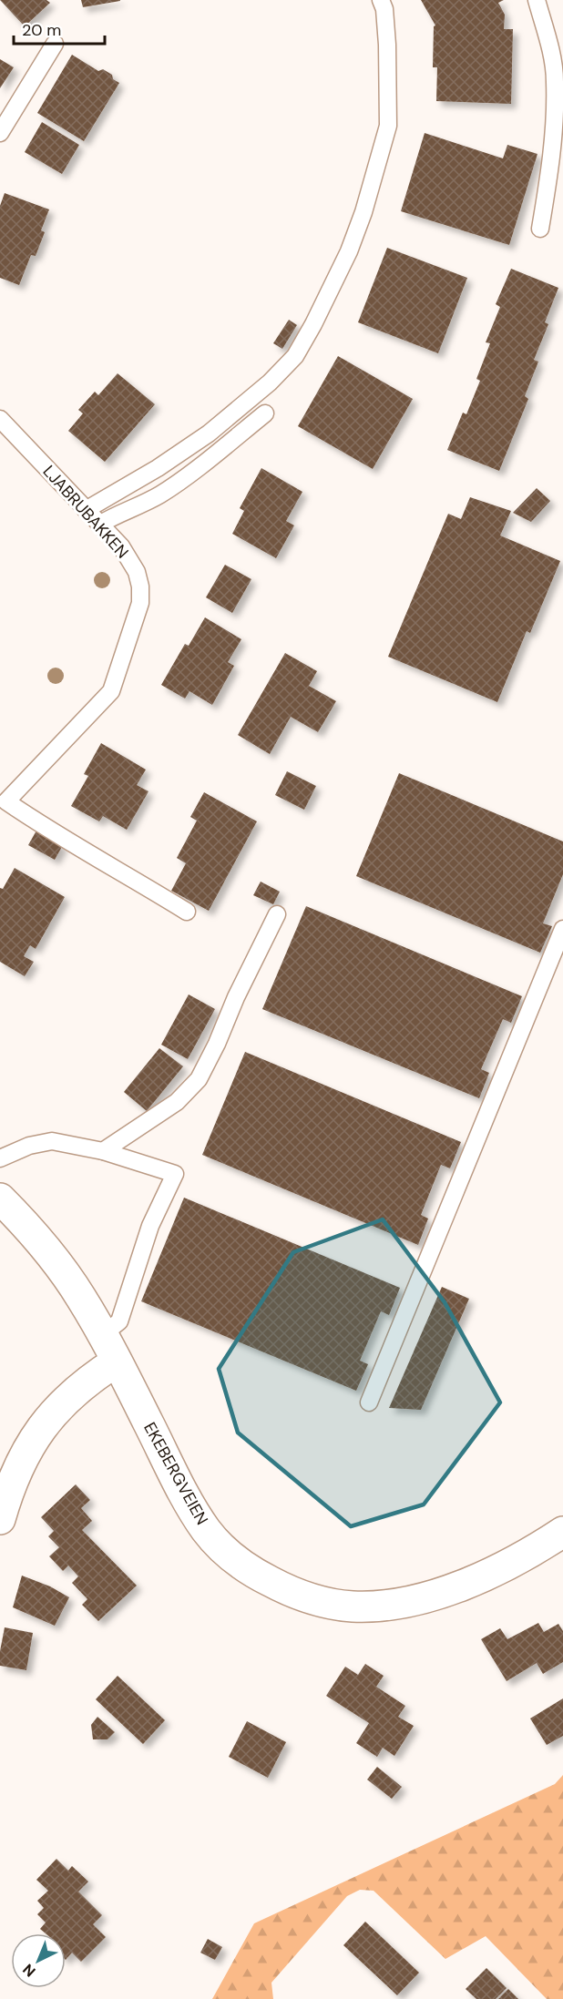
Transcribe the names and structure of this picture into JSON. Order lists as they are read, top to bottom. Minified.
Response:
{"streets":{"main road":["EKEBERGVEIEN"],"lane":["LJABRUBAKKEN"]},"scale_bar":"20 m","north":"bottom left"}
